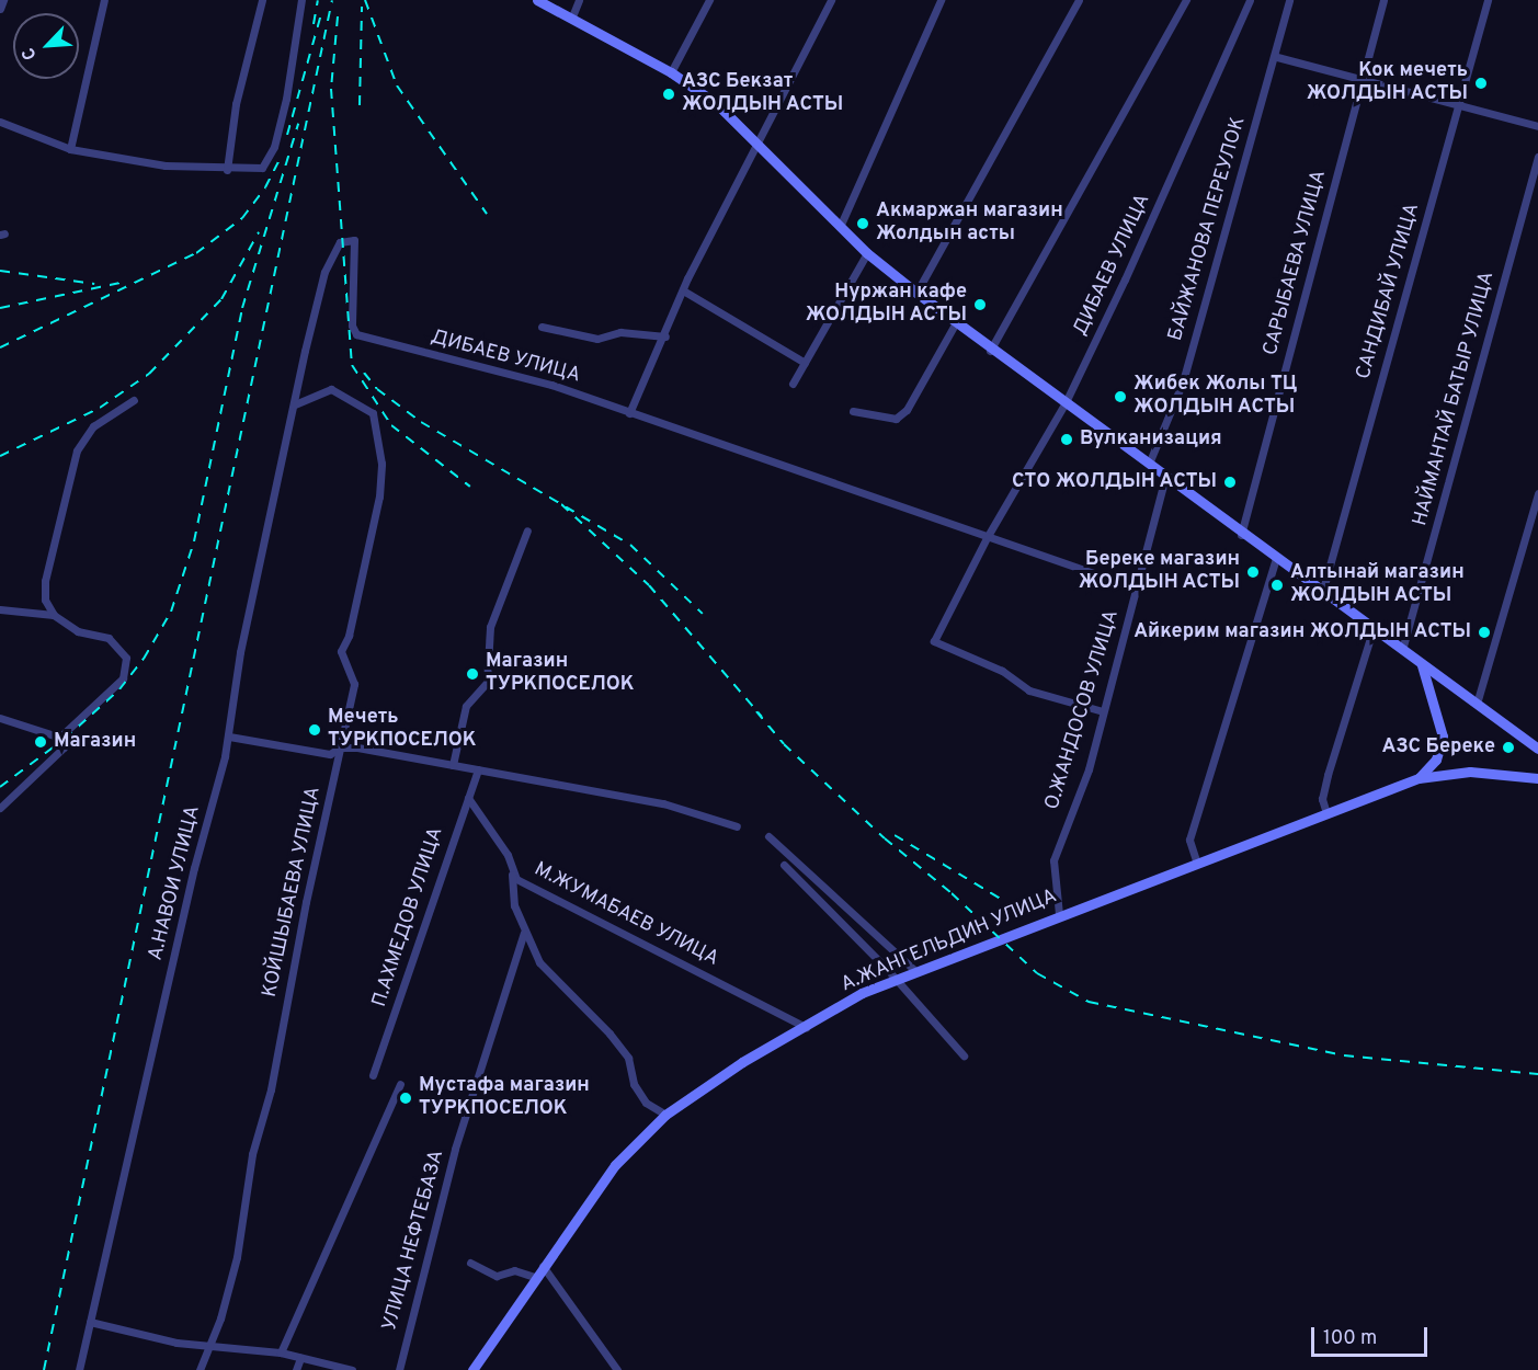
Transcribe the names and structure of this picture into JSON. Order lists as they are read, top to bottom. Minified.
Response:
{"streets":{"street":["БАЙЖАНОВА ПЕРЕУЛОК","САРЫБАЕВА УЛИЦА","ДИБАЕВ УЛИЦА","САНДИБАЙ УЛИЦА","НАЙМАНТАЙ БАТЫР УЛИЦА","О.ЖАНДОСОВ УЛИЦА","А.НАВОИ УЛИЦА","КОЙШЫБАЕВА УЛИЦА","М.ЖУМАБАЕВ УЛИЦА","П.АХМЕДОВ УЛИЦА","А.ЖАНГЕЛЬДИН УЛИЦА","УЛИЦА НЕФТЕБАЗА"]},"crossings":[["ДИБАЕВ УЛИЦА","О.ЖАНДОСОВ УЛИЦА"],["ДИБАЕВ УЛИЦА","А.НАВОИ УЛИЦА"],["О.ЖАНДОСОВ УЛИЦА","А.ЖАНГЕЛЬДИН УЛИЦА"],["А.НАВОИ УЛИЦА","КОЙШЫБАЕВА УЛИЦА"],["М.ЖУМАБАЕВ УЛИЦА","П.АХМЕДОВ УЛИЦА"],["М.ЖУМАБАЕВ УЛИЦА","А.ЖАНГЕЛЬДИН УЛИЦА"]],"places":["Кок мечеть ЖОЛДЫН АСТЫ","АЗС Бекзат ЖОЛДЫН АСТЫ","Акмаржан магазин Жолдын асты","Нуржан кафе ЖОЛДЫН АСТЫ","Жибек Жолы ТЦ ЖОЛДЫН АСТЫ","Вулканизация","СТО ЖОЛДЫН АСТЫ","Береке магазин ЖОЛДЫН АСТЫ","Алтынай магазин ЖОЛДЫН АСТЫ","Айкерим магазин ЖОЛДЫН АСТЫ","Магазин ТУРКПОСЕЛОК","Мечеть ТУРКПОСЕЛОК","Магазин","АЗС Береке","Мустафа магазин ТУРКПОСЕЛОК"],"scale_bar":"100 m","north":"bottom left"}
